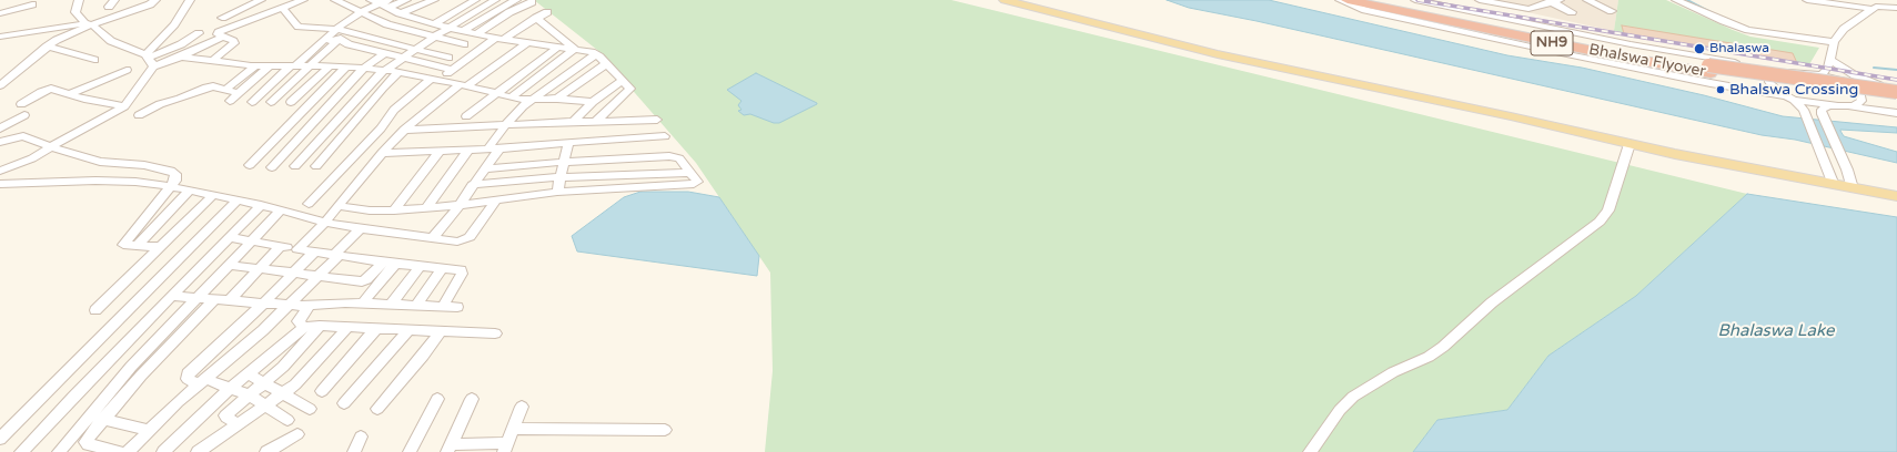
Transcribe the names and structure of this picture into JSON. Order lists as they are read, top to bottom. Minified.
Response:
{"streets":{"highway":["NH9","Bhalswa Flyover"]},"water":["Bhalaswa Lake"],"places":["Bhalaswa","Bhalswa Crossing"]}
